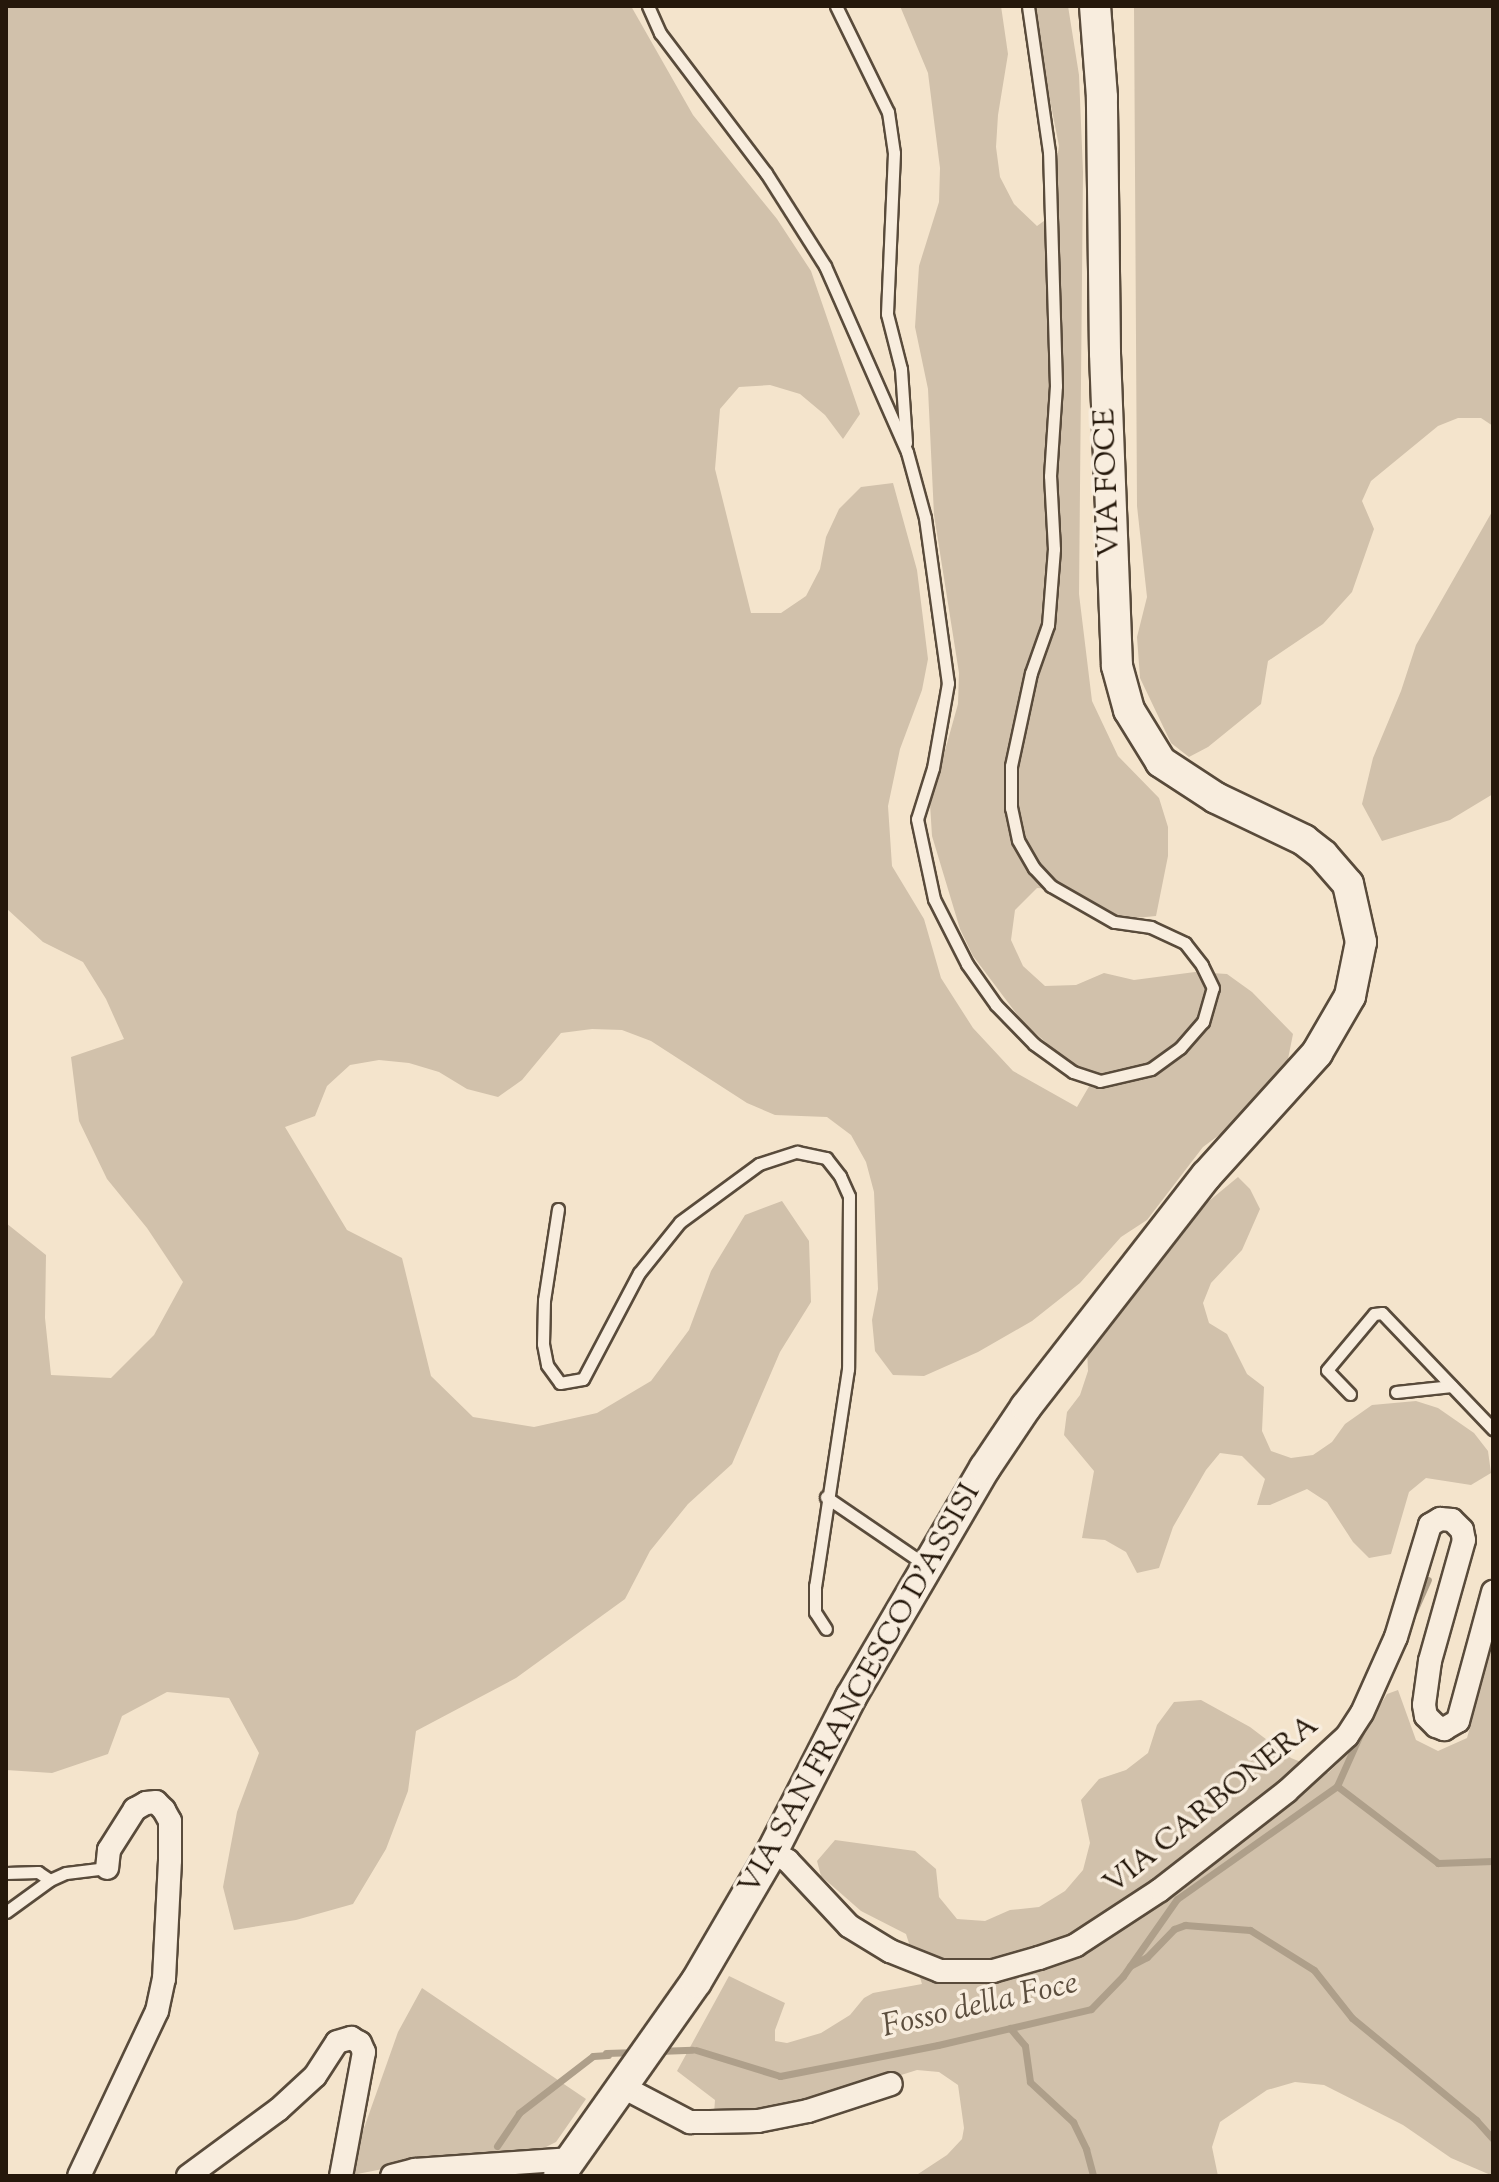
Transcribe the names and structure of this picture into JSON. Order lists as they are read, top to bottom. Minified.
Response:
{"streets":{"main road":["VIA FOCE","VIA SAN FRANCESCO D'ASSISI"],"street":["VIA CARBONERA"]},"crossings":[["VIA FOCE","VIA SAN FRANCESCO D'ASSISI"],["VIA SAN FRANCESCO D'ASSISI","VIA CARBONERA"]],"water":["Fosso della Foce"]}
